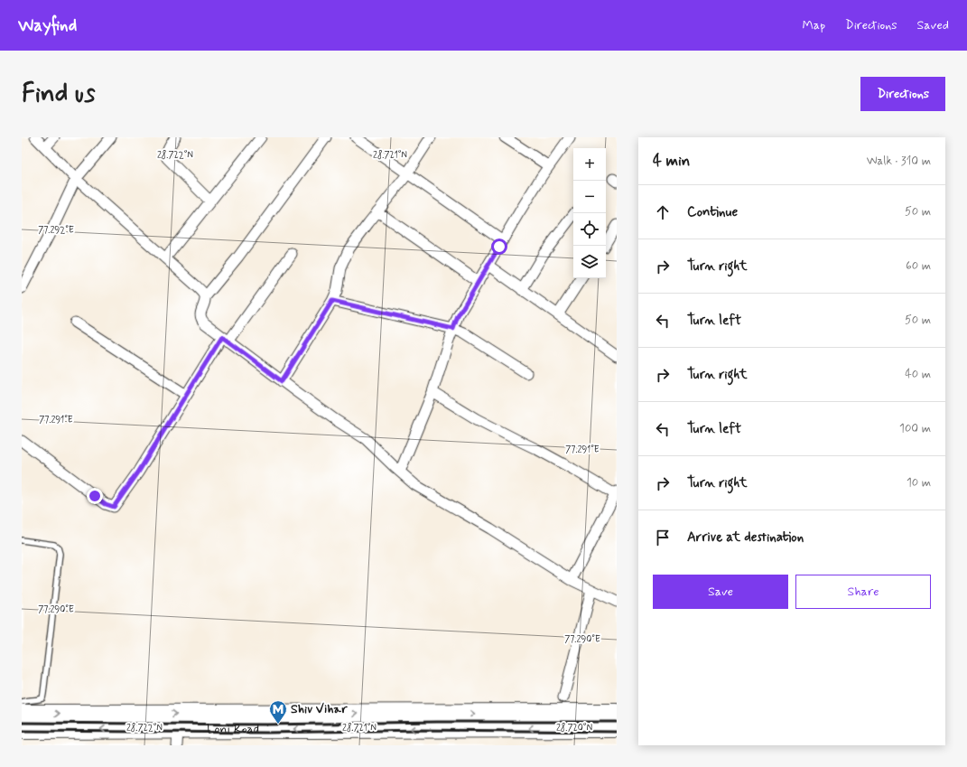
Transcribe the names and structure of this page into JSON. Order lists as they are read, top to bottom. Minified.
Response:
{"streets":{"highway":["Loni Road"]},"places":{"metro station":["Shiv Vihar"]},"page":{"header":"Wayfind","nav":["Map","Directions","Saved"],"buttons":["Directions",["Save","Share"]],"title":"Find us","heading":["4 min","Walk · 310 m"],"map_buttons":["+","−"],"list":[["Continue","50 m"],["Turn right","60 m"],["Turn left","50 m"],["Turn right","40 m"],["Turn left","100 m"],["Turn right","10 m"],"Arrive at destination"]},"coordinates":["28.722°N","28.721°N","77.292°E","77.291°E","77.290°E","28.720°N"]}
